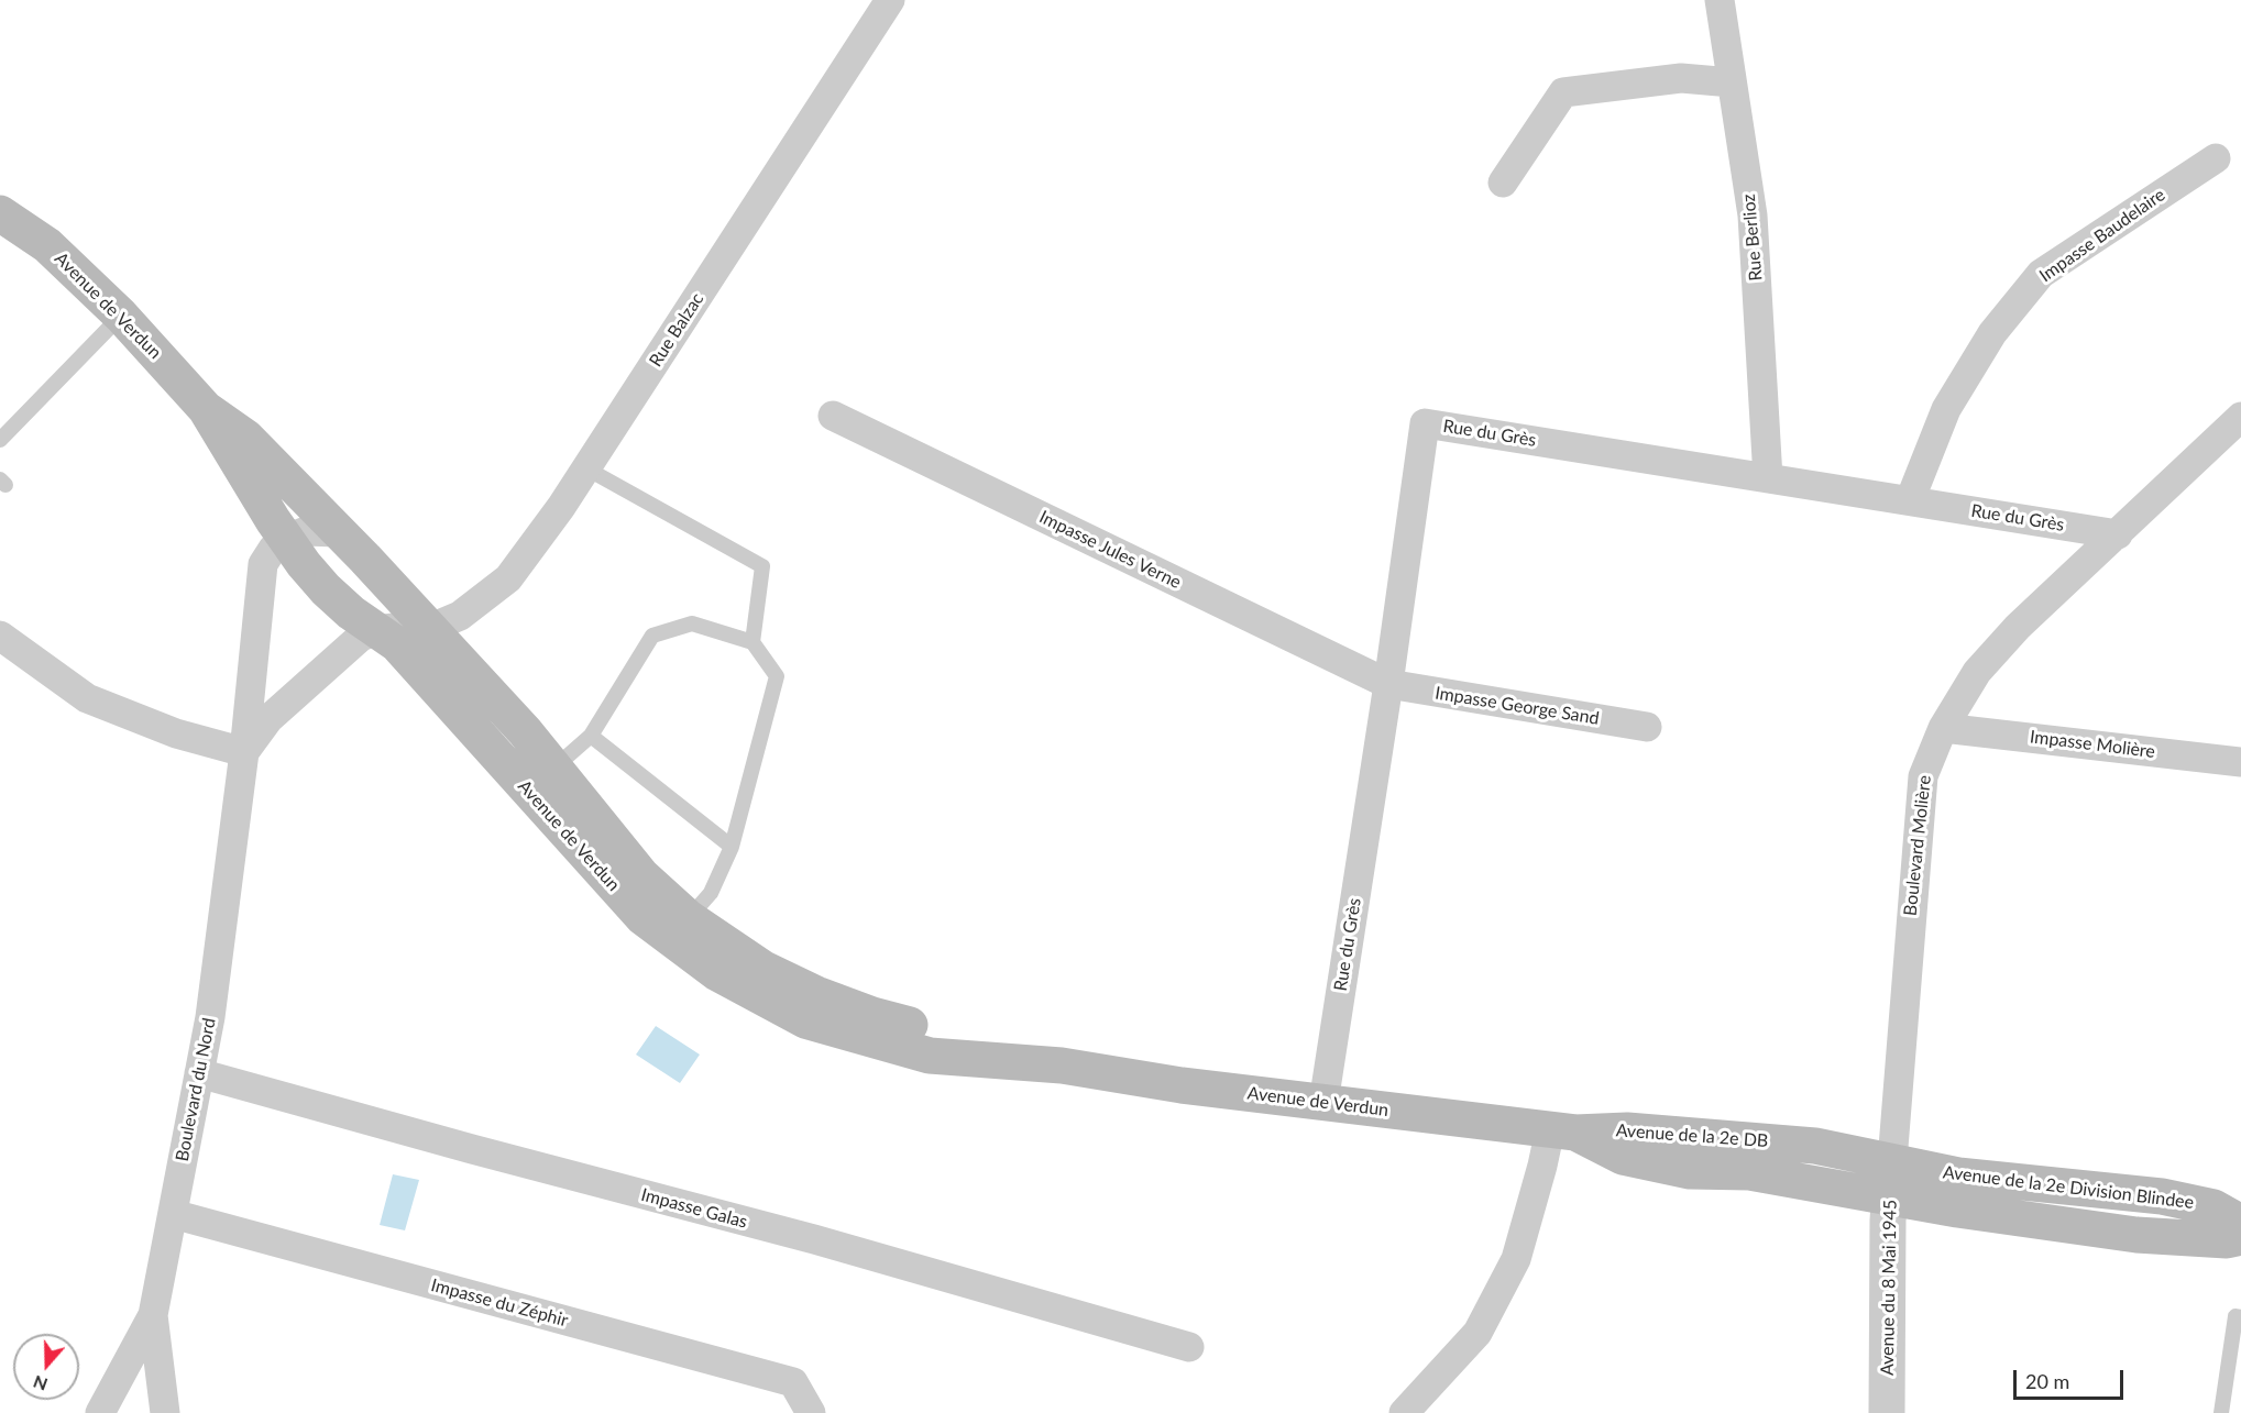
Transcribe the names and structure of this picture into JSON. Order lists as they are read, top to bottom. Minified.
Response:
{"streets":{"main road":["Avenue de Verdun","Avenue de la 2e DB","Avenue de la 2e Division Blindee"],"street":["Impasse Baudelaire","Rue Berlioz","Rue Balzac","Rue du Grès","Impasse Jules Verne","Impasse George Sand","Impasse Molière","Boulevard Molière","Boulevard du Nord","Impasse Galas","Avenue du 8 Mai 1945","Impasse du Zéphir"]},"crossings":[["Impasse Baudelaire","Rue du Grès"],["Rue Berlioz","Rue du Grès"],["Avenue de Verdun","Rue Balzac"],["Avenue de Verdun","Rue du Grès"],["Avenue de Verdun","Boulevard du Nord"],["Avenue de Verdun","Avenue de la 2e DB"],["Rue du Grès","Impasse Jules Verne"],["Rue du Grès","Impasse George Sand"],["Rue du Grès","Boulevard Molière"],["Impasse Jules Verne","Impasse George Sand"],["Impasse Molière","Boulevard Molière"],["Boulevard Molière","Avenue de la 2e DB"],["Boulevard Molière","Avenue de la 2e Division Blindee"],["Boulevard Molière","Avenue du 8 Mai 1945"],["Boulevard du Nord","Impasse Galas"],["Boulevard du Nord","Impasse du Zéphir"],["Avenue de la 2e DB","Avenue de la 2e Division Blindee"],["Avenue de la 2e DB","Avenue du 8 Mai 1945"],["Avenue de la 2e Division Blindee","Avenue du 8 Mai 1945"]],"scale_bar":"20 m","north":"bottom"}
